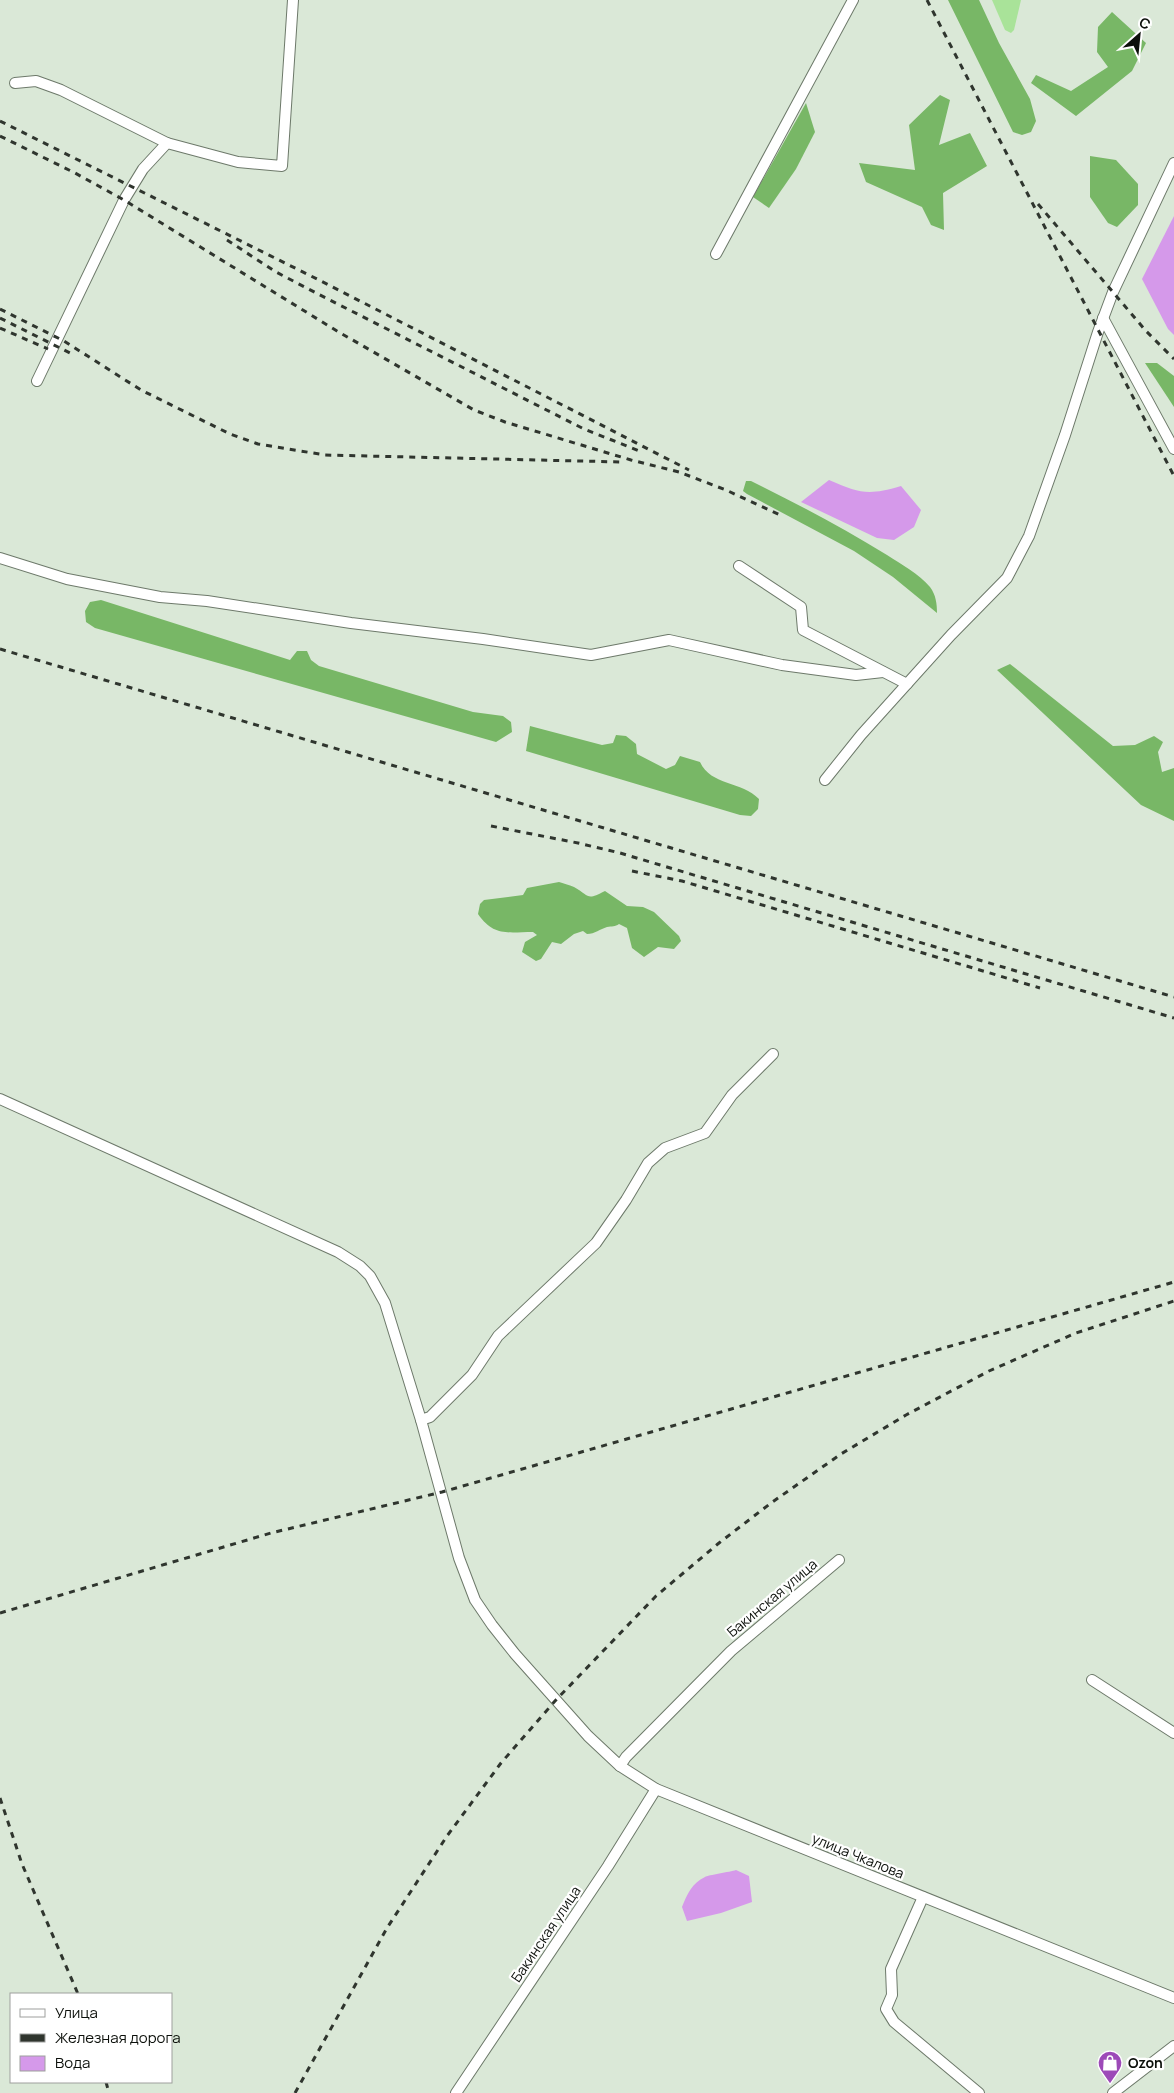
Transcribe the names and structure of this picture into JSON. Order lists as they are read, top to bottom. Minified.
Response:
{"streets":{"street":["Бакинская улица","улица Чкалова"]},"crossings":[["Бакинская улица","улица Чкалова"]],"places":{"shop":["Ozon"]},"legend":["Улица","Железная дорога","Вода"],"north":"top right"}
